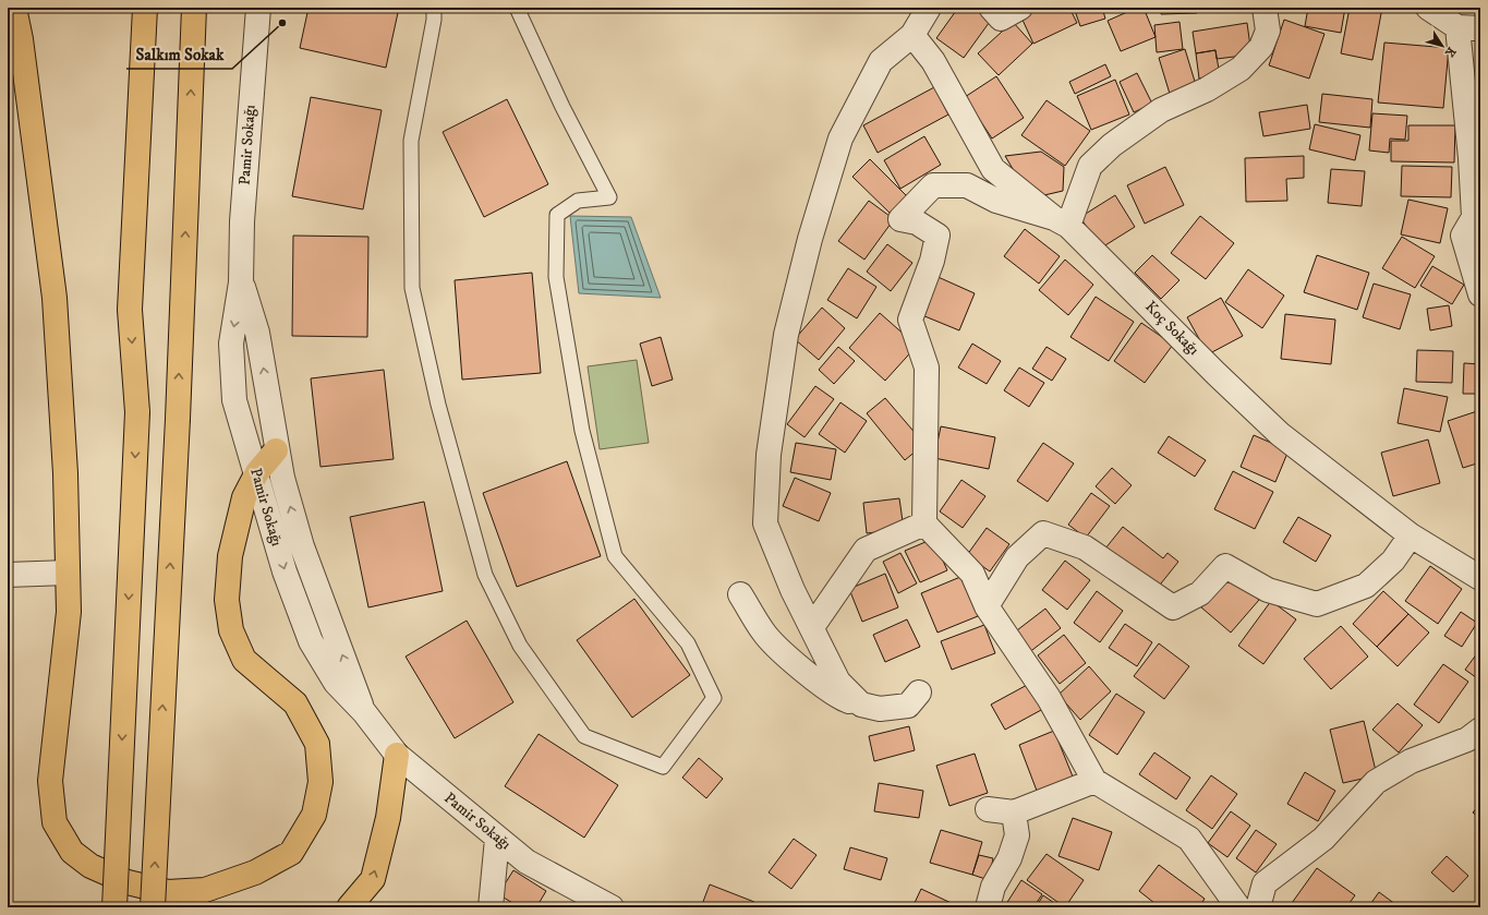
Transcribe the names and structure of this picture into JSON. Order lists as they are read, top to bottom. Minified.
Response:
{"streets":{"street":["Pamir Sokağı","Koç Sokağı"]},"places":["Salkım Sokak"],"north":"bottom right"}
